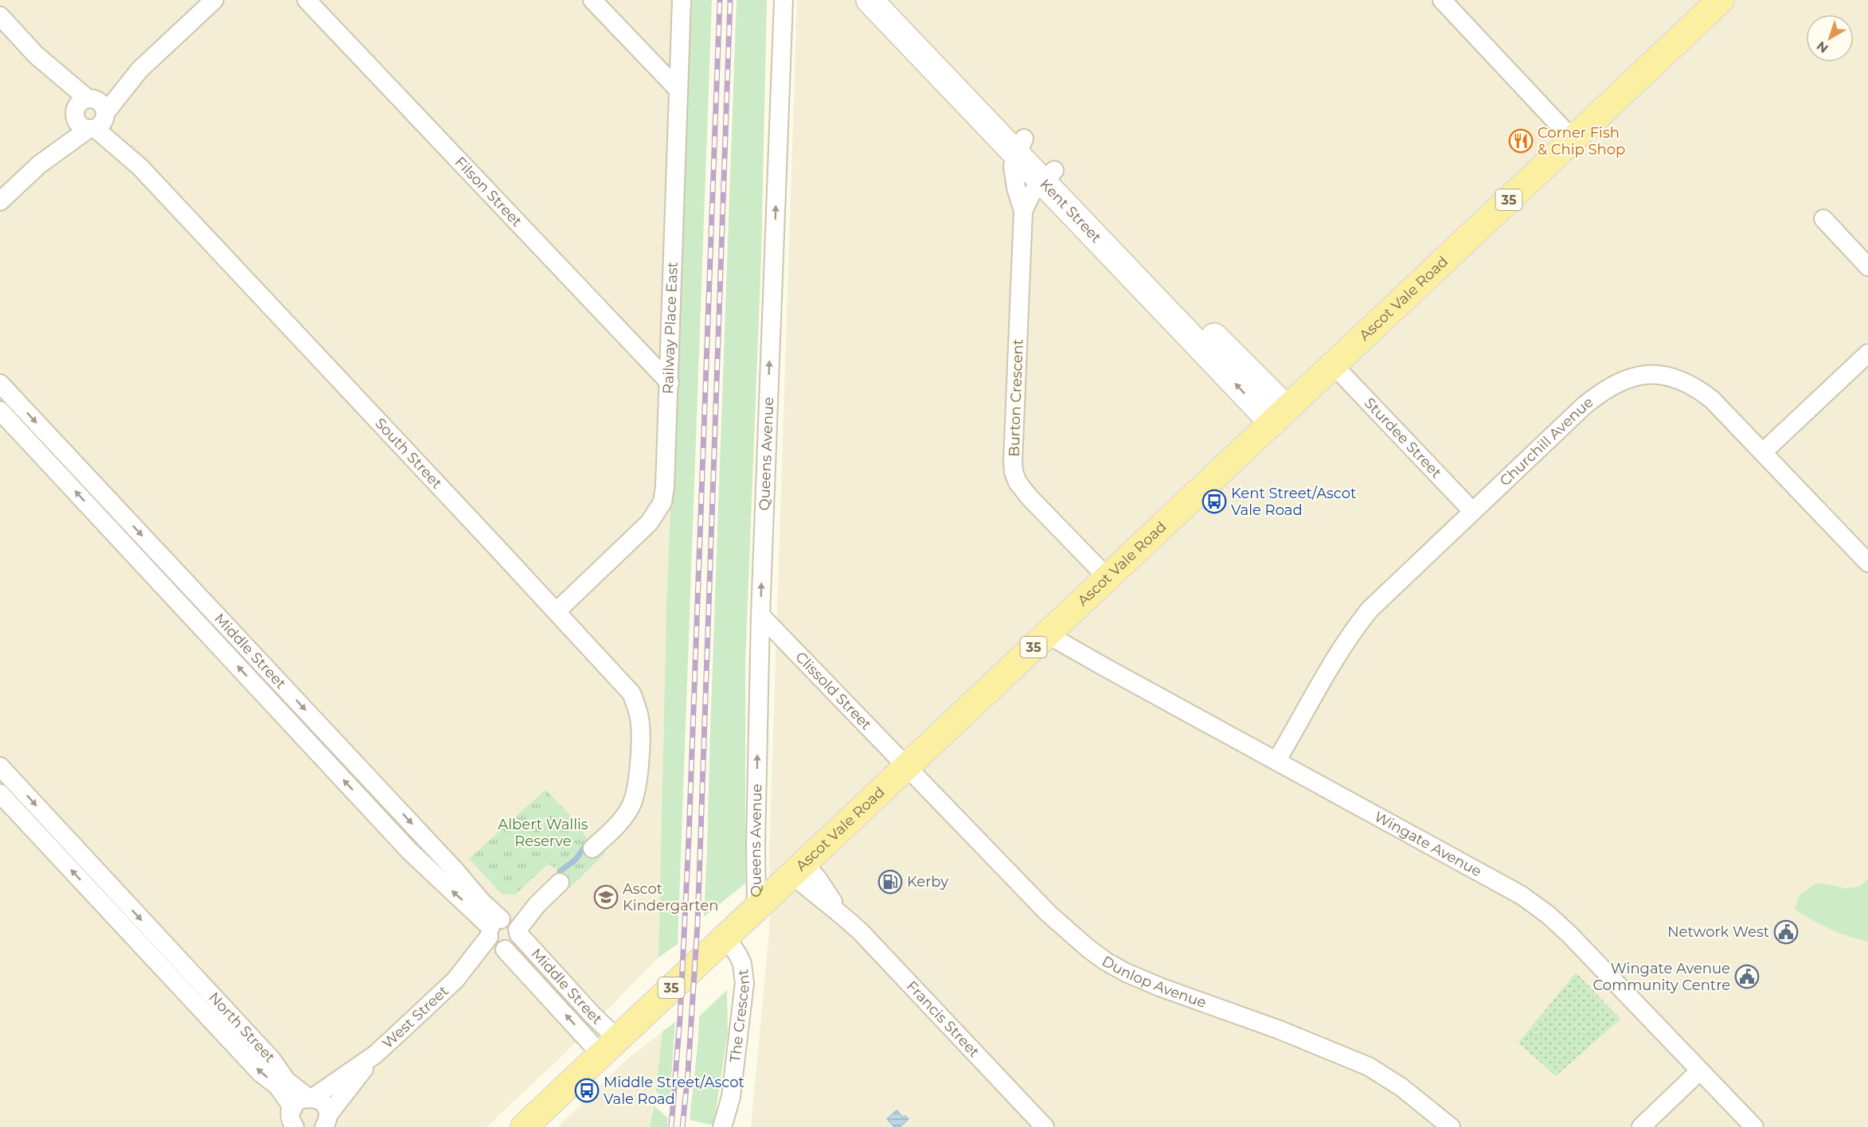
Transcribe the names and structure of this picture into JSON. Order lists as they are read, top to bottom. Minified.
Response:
{"streets":{"main road":["35","Ascot Vale Road"],"street":["Filson Street","Kent Street","Railway Place East","Burton Crescent","Sturdee Street","Churchill Avenue","South Street","Queens Avenue","Middle Street","Clissold Street","Wingate Avenue","Dunlop Avenue","The Crescent","West Street","Francis Street","North Street"]},"crossings":[["Filson Street","Railway Place East"],["Kent Street","Ascot Vale Road"],["Kent Street","Burton Crescent"],["Ascot Vale Road","Burton Crescent"],["Ascot Vale Road","Sturdee Street"],["Ascot Vale Road","Queens Avenue"],["Ascot Vale Road","Middle Street"],["Ascot Vale Road","Clissold Street"],["Ascot Vale Road","Wingate Avenue"],["Ascot Vale Road","Dunlop Avenue"],["Ascot Vale Road","The Crescent"],["Ascot Vale Road","Francis Street"],["Railway Place East","South Street"],["Sturdee Street","Churchill Avenue"],["Churchill Avenue","Wingate Avenue"],["Queens Avenue","Clissold Street"],["Middle Street","West Street"],["Clissold Street","Dunlop Avenue"],["West Street","North Street"]],"one_way":["Queens Avenue"],"parks":["Albert Wallis Reserve"],"places":{"restaurant":["Corner Fish & Chip Shop"],"bus stop":["Kent Street/Ascot Vale Road","Middle Street/Ascot Vale Road"],"fuel station":["Kerby"],"school or university":["Ascot Kindergarten"],"public building":["Network West","Wingate Avenue Community Centre"]},"north":"bottom left"}
